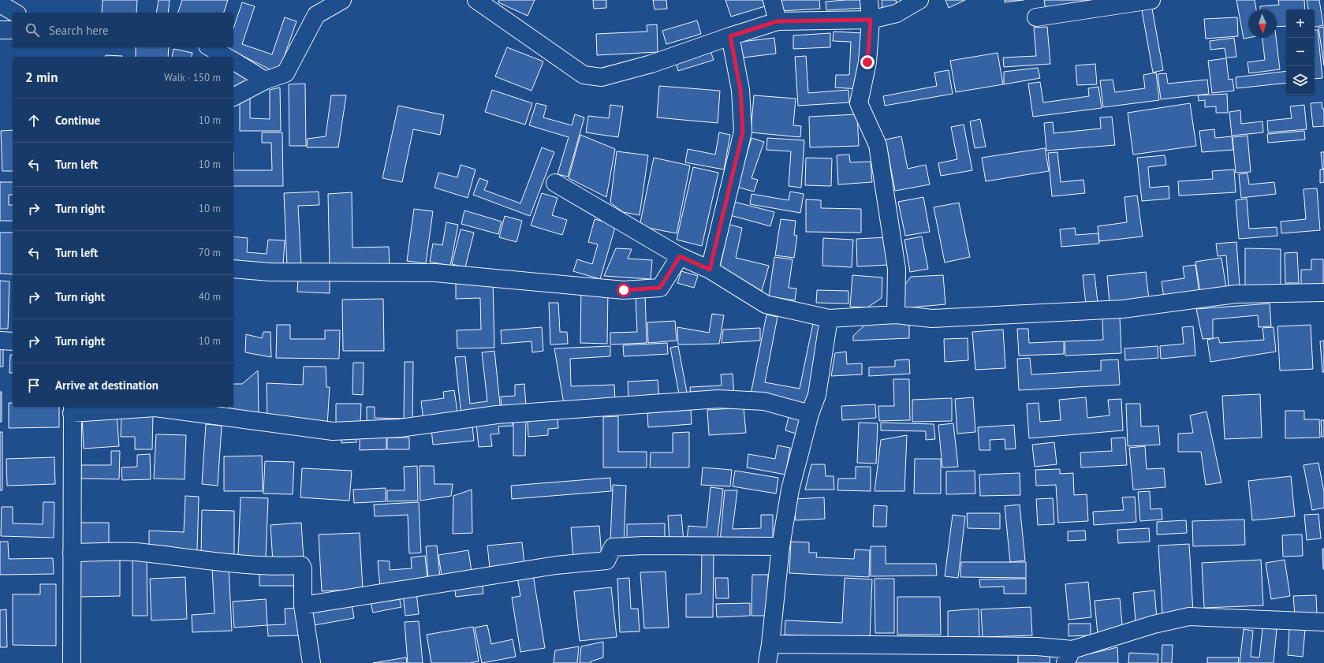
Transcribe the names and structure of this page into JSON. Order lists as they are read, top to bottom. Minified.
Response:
{"north":"bottom","page":{"map_buttons":["+","−"],"search":"Search here","heading":["2 min","Walk · 150 m"],"list":[["Continue","10 m"],["Turn left","10 m"],["Turn right","10 m"],["Turn left","70 m"],["Turn right","40 m"],["Turn right","10 m"],"Arrive at destination"]}}
